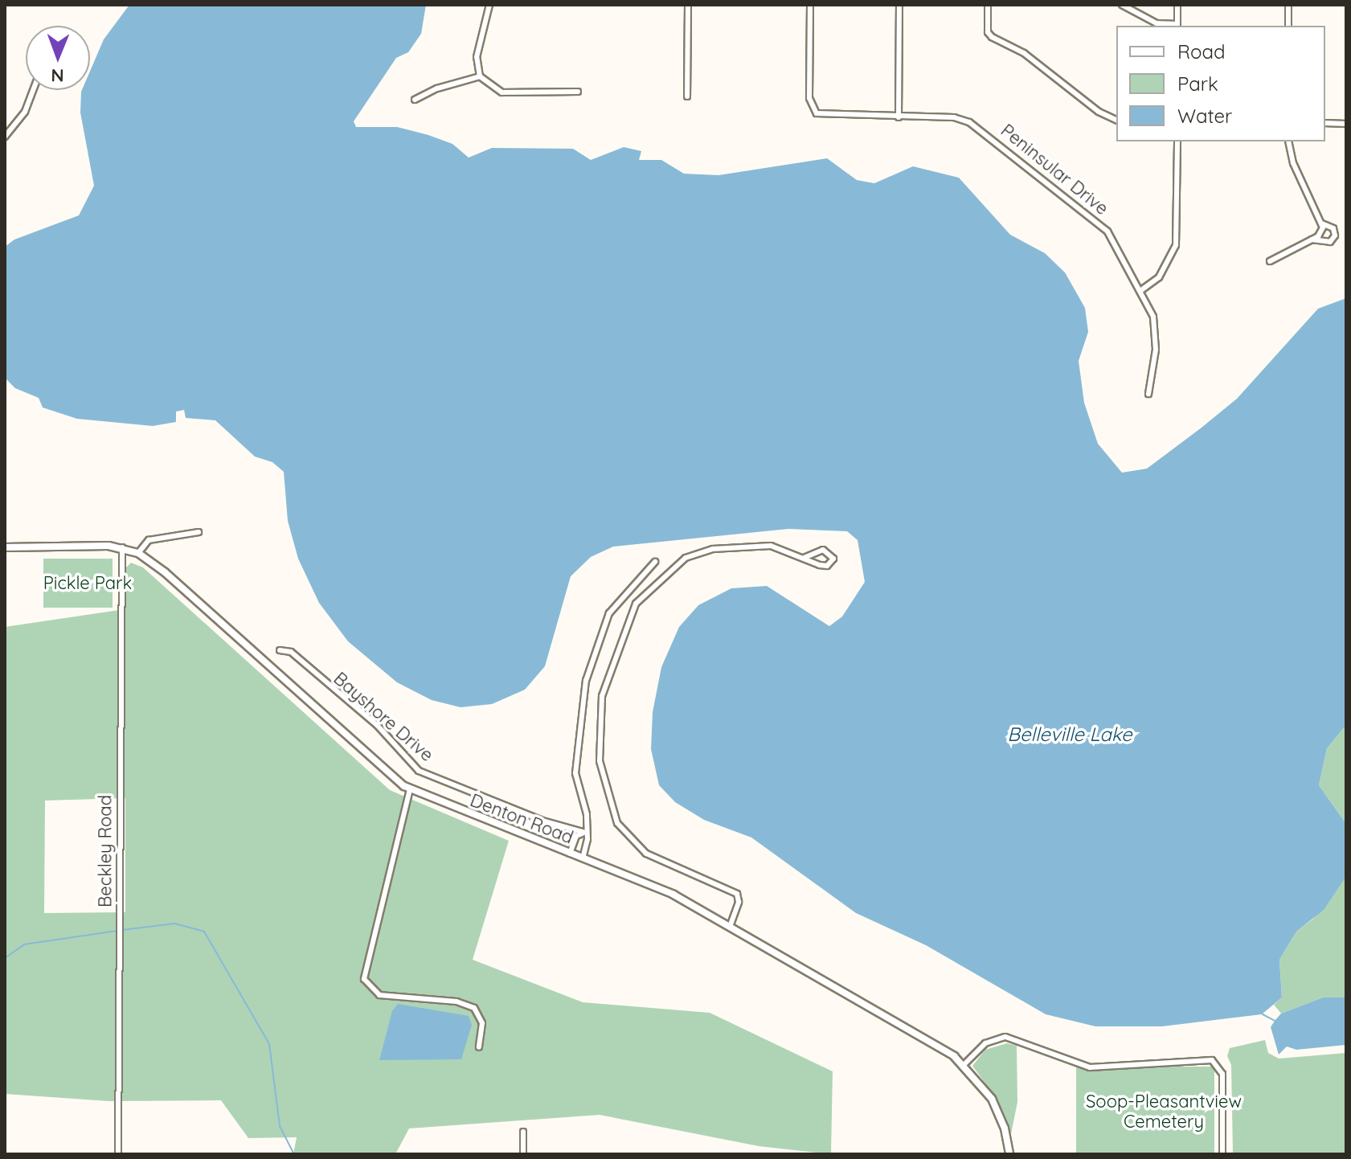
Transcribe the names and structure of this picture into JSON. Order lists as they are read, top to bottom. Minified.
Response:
{"streets":{"street":["Peninsular Drive","Bayshore Drive","Denton Road","Beckley Road"]},"crossings":[["Denton Road","Beckley Road"]],"water":["Belleville Lake"],"parks":["Pickle Park","Soop-Pleasantview Cemetery"],"legend":["Road","Park","Water"],"north":"bottom"}
